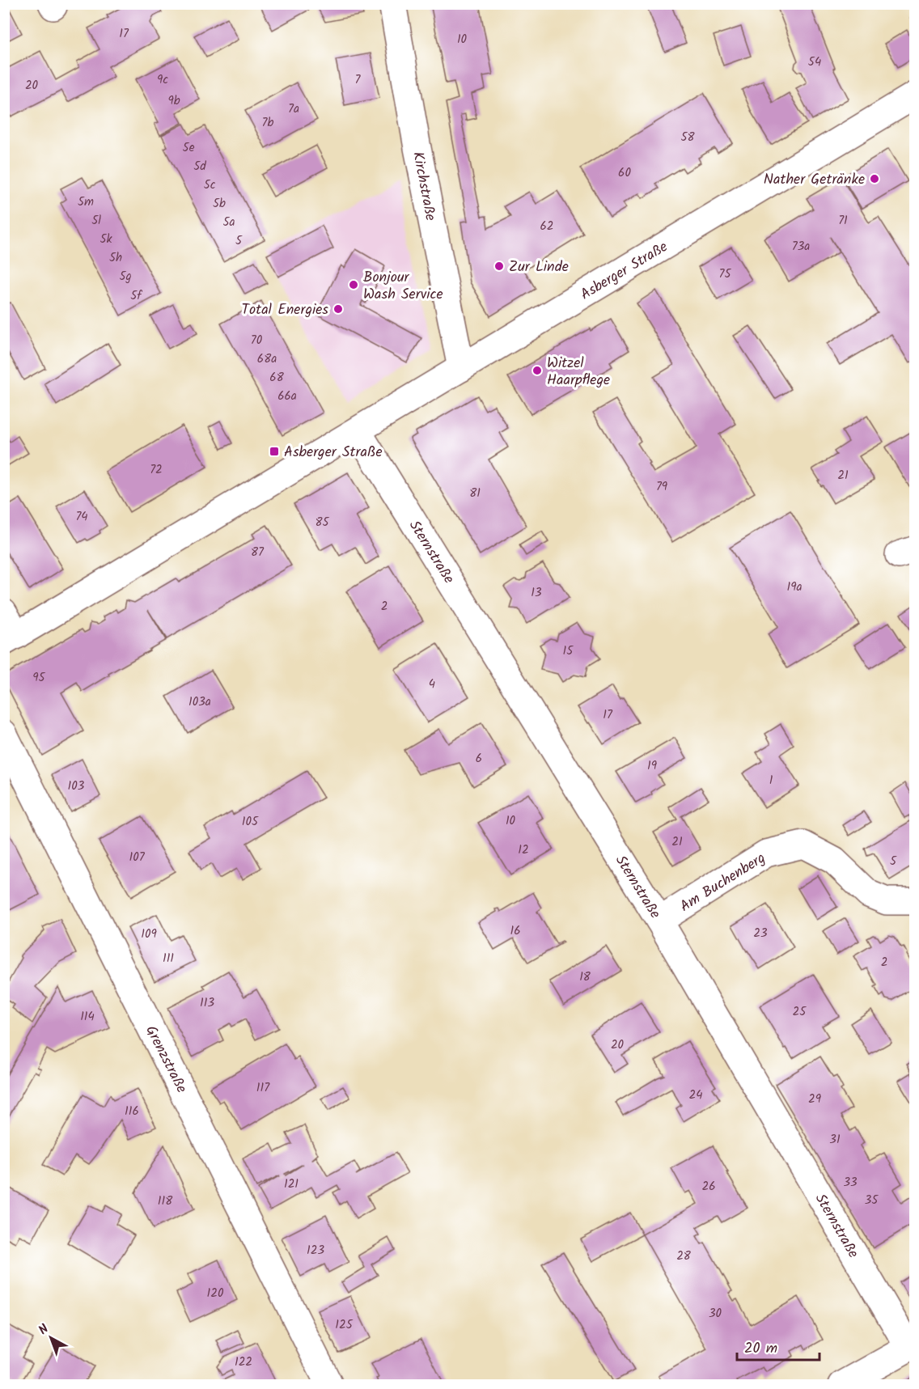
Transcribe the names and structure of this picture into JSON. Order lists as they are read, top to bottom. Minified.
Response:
{"streets":{"street":["Kirchstraße","Asberger Straße","Sternstraße","Am Buchenberg","Grenzstraße"]},"crossings":[["Kirchstraße","Asberger Straße"],["Asberger Straße","Sternstraße"],["Sternstraße","Am Buchenberg"]],"places":{"other":["Nather Getränke","Zur Linde","Bonjour Wash Service","Total Energies","Witzel Haarpflege"],"transit":["Asberger Straße"]},"house_numbers":["17","10","54","9c","7","20","9b","7a","7b","58","5e","5d","60","5c","5m","5b","5l","71","5a","62","5k","5","73a","5h","75","5g","5f","70","68a","68","66a","72","21","79","81","74","85","87","19a","13","2","15","95","4","103a","17","6","19","1","103","10","105","21","12","107","5","16","23","109","111","2","18","113","25","114","20","117","24","29","116","31","33","121","26","35","118","123","28","120","30","125","122"],"scale_bar":"20 m","north":"top left"}
